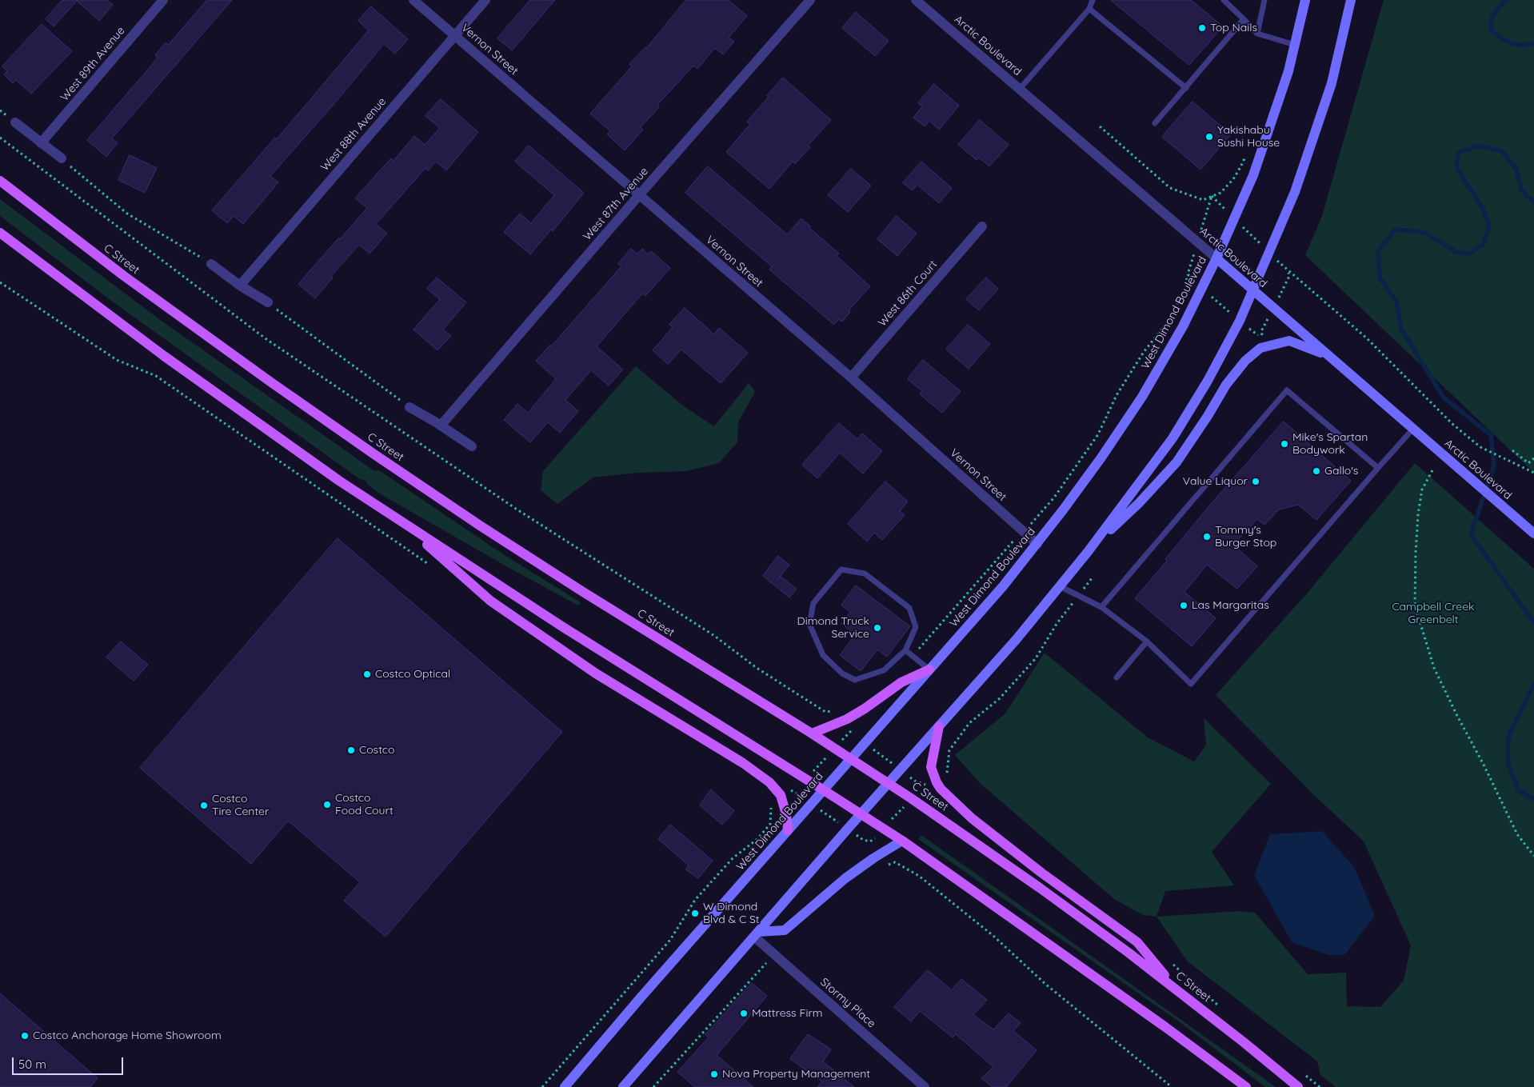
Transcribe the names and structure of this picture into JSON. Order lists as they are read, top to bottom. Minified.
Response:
{"streets":{"main road":["Arctic Boulevard","C Street","West Dimond Boulevard"],"street":["Vernon Street","West 89th Avenue","West 88th Avenue","West 87th Avenue","West 86th Court","Stormy Place"]},"crossings":[["Arctic Boulevard","West Dimond Boulevard"],["Vernon Street","West 88th Avenue"],["Vernon Street","West 87th Avenue"],["Vernon Street","West 86th Court"],["Vernon Street","West Dimond Boulevard"],["C Street","West Dimond Boulevard"]],"parks":["Campbell Creek Greenbelt"],"places":["Top Nails","Yakishabu Sushi House","Mike's Spartan Bodywork","Gallo's","Value Liquor","Tommy's Burger Stop","Las Margaritas","Dimond Truck Service","Costco Optical","Costco","Costco Food Court","Costco Tire Center","W Dimond Blvd & C St","Mattress Firm","Costco Anchorage Home Showroom","Nova Property Management"],"scale_bar":"50 m"}
